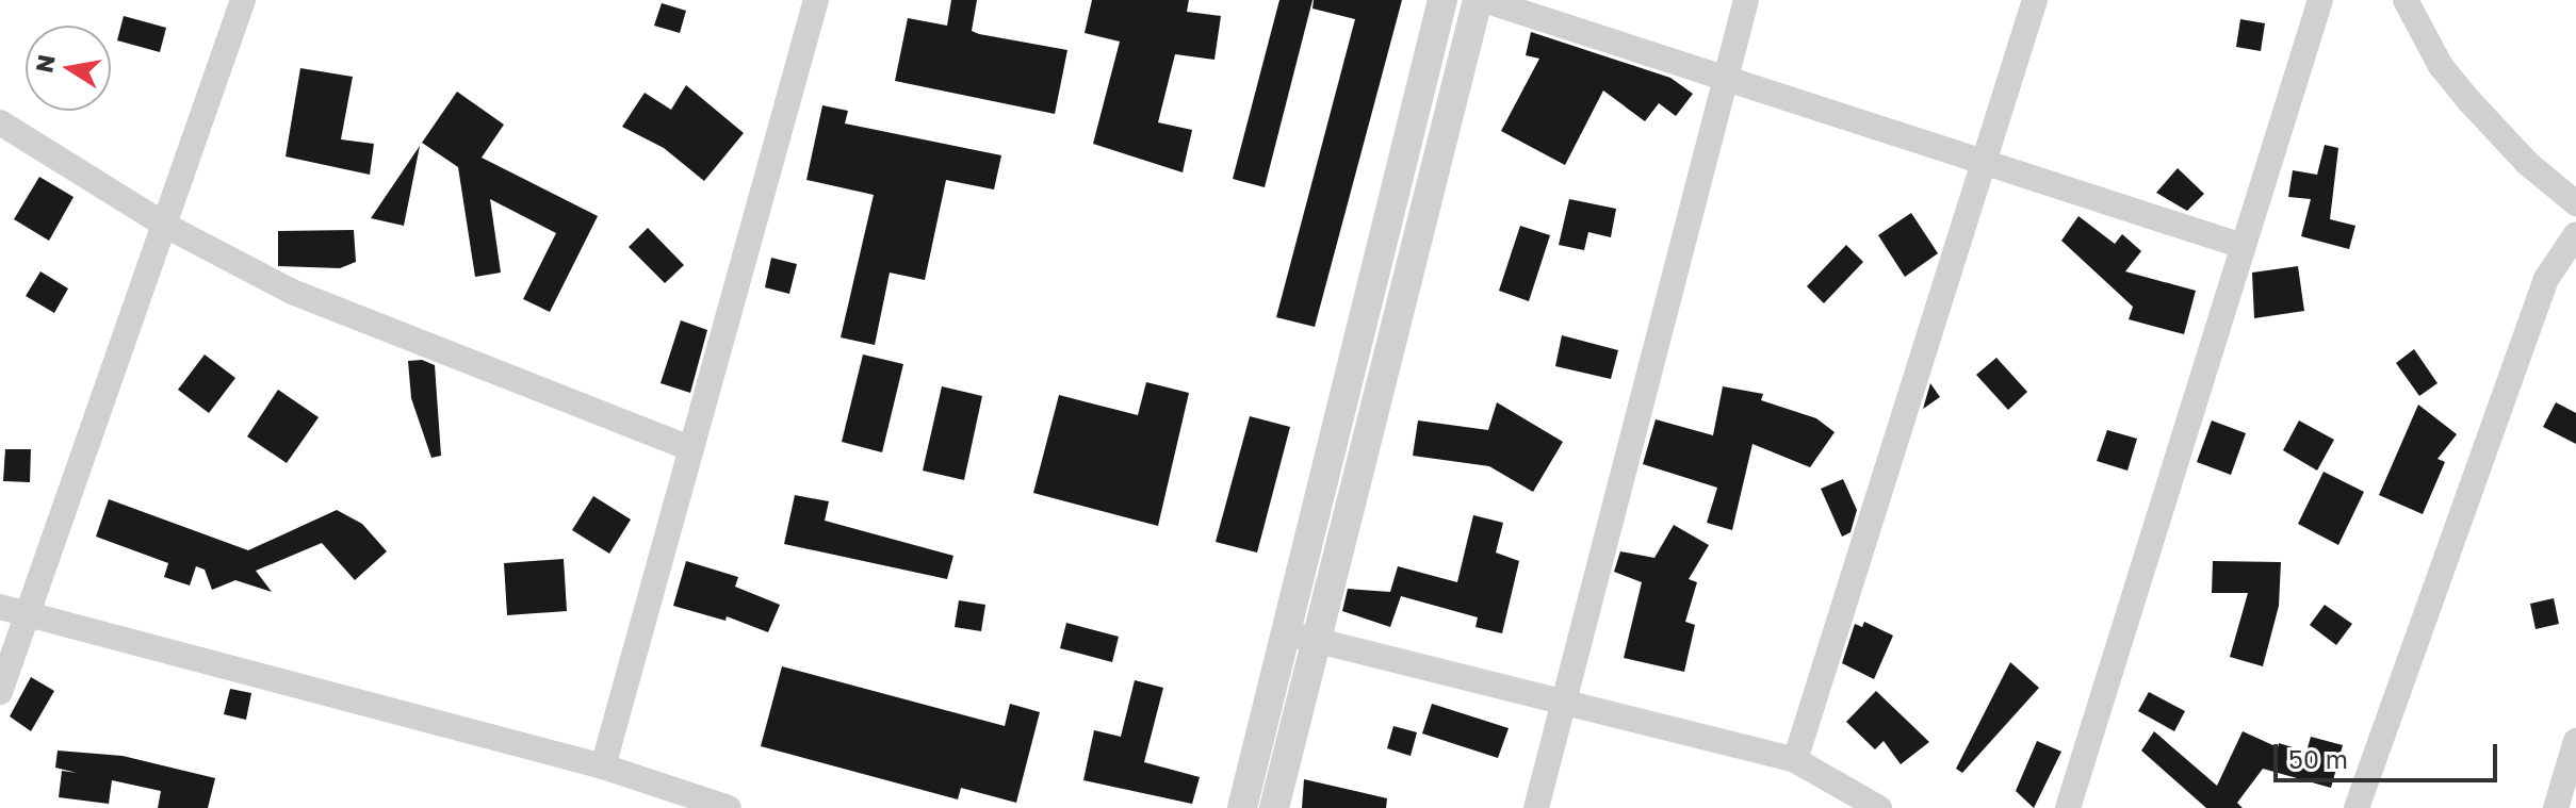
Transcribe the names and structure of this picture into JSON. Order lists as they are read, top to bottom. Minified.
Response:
{"scale_bar":"50 m","north":"left"}
